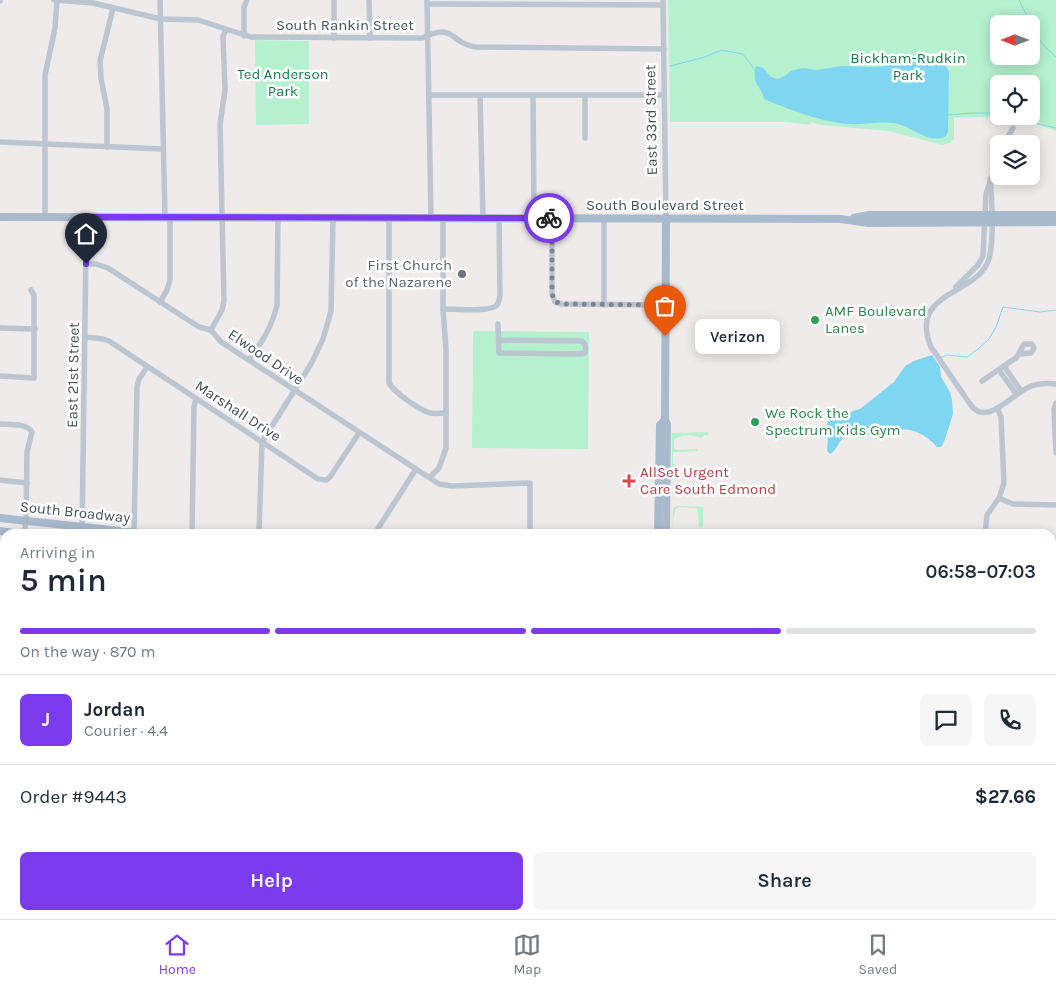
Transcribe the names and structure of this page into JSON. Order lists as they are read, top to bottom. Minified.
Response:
{"streets":{"main road":["East 33rd Street","South Boulevard Street","South Broadway"],"street":["South Rankin Street","Elwood Drive","East 21st Street","Marshall Drive"]},"crossings":[["South Rankin Street","East 33rd Street"],["South Rankin Street","Elwood Drive"],["East 33rd Street","South Boulevard Street"],["South Boulevard Street","Elwood Drive"],["South Boulevard Street","East 21st Street"],["Elwood Drive","Marshall Drive"],["East 21st Street","Marshall Drive"]],"parks":["Bickham-Rudkin Park","Ted Anderson Park"],"places":{"other":["First Church of the Nazarene","AMF Boulevard Lanes","Verizon","We Rock the Spectrum Kids Gym"],"health":["AllSet Urgent Care South Edmond"]},"north":"left","page":{"bubble":"Verizon","heading":["5 min","Arriving in","06:58–07:03"],"panel":["Jordan","Courier · 4.4","Order #9443","$27.66"],"bar":"On the way · 870 m","round":"J","buttons":["Help","Share"],"tabs":["Home","Map","Saved"]}}
